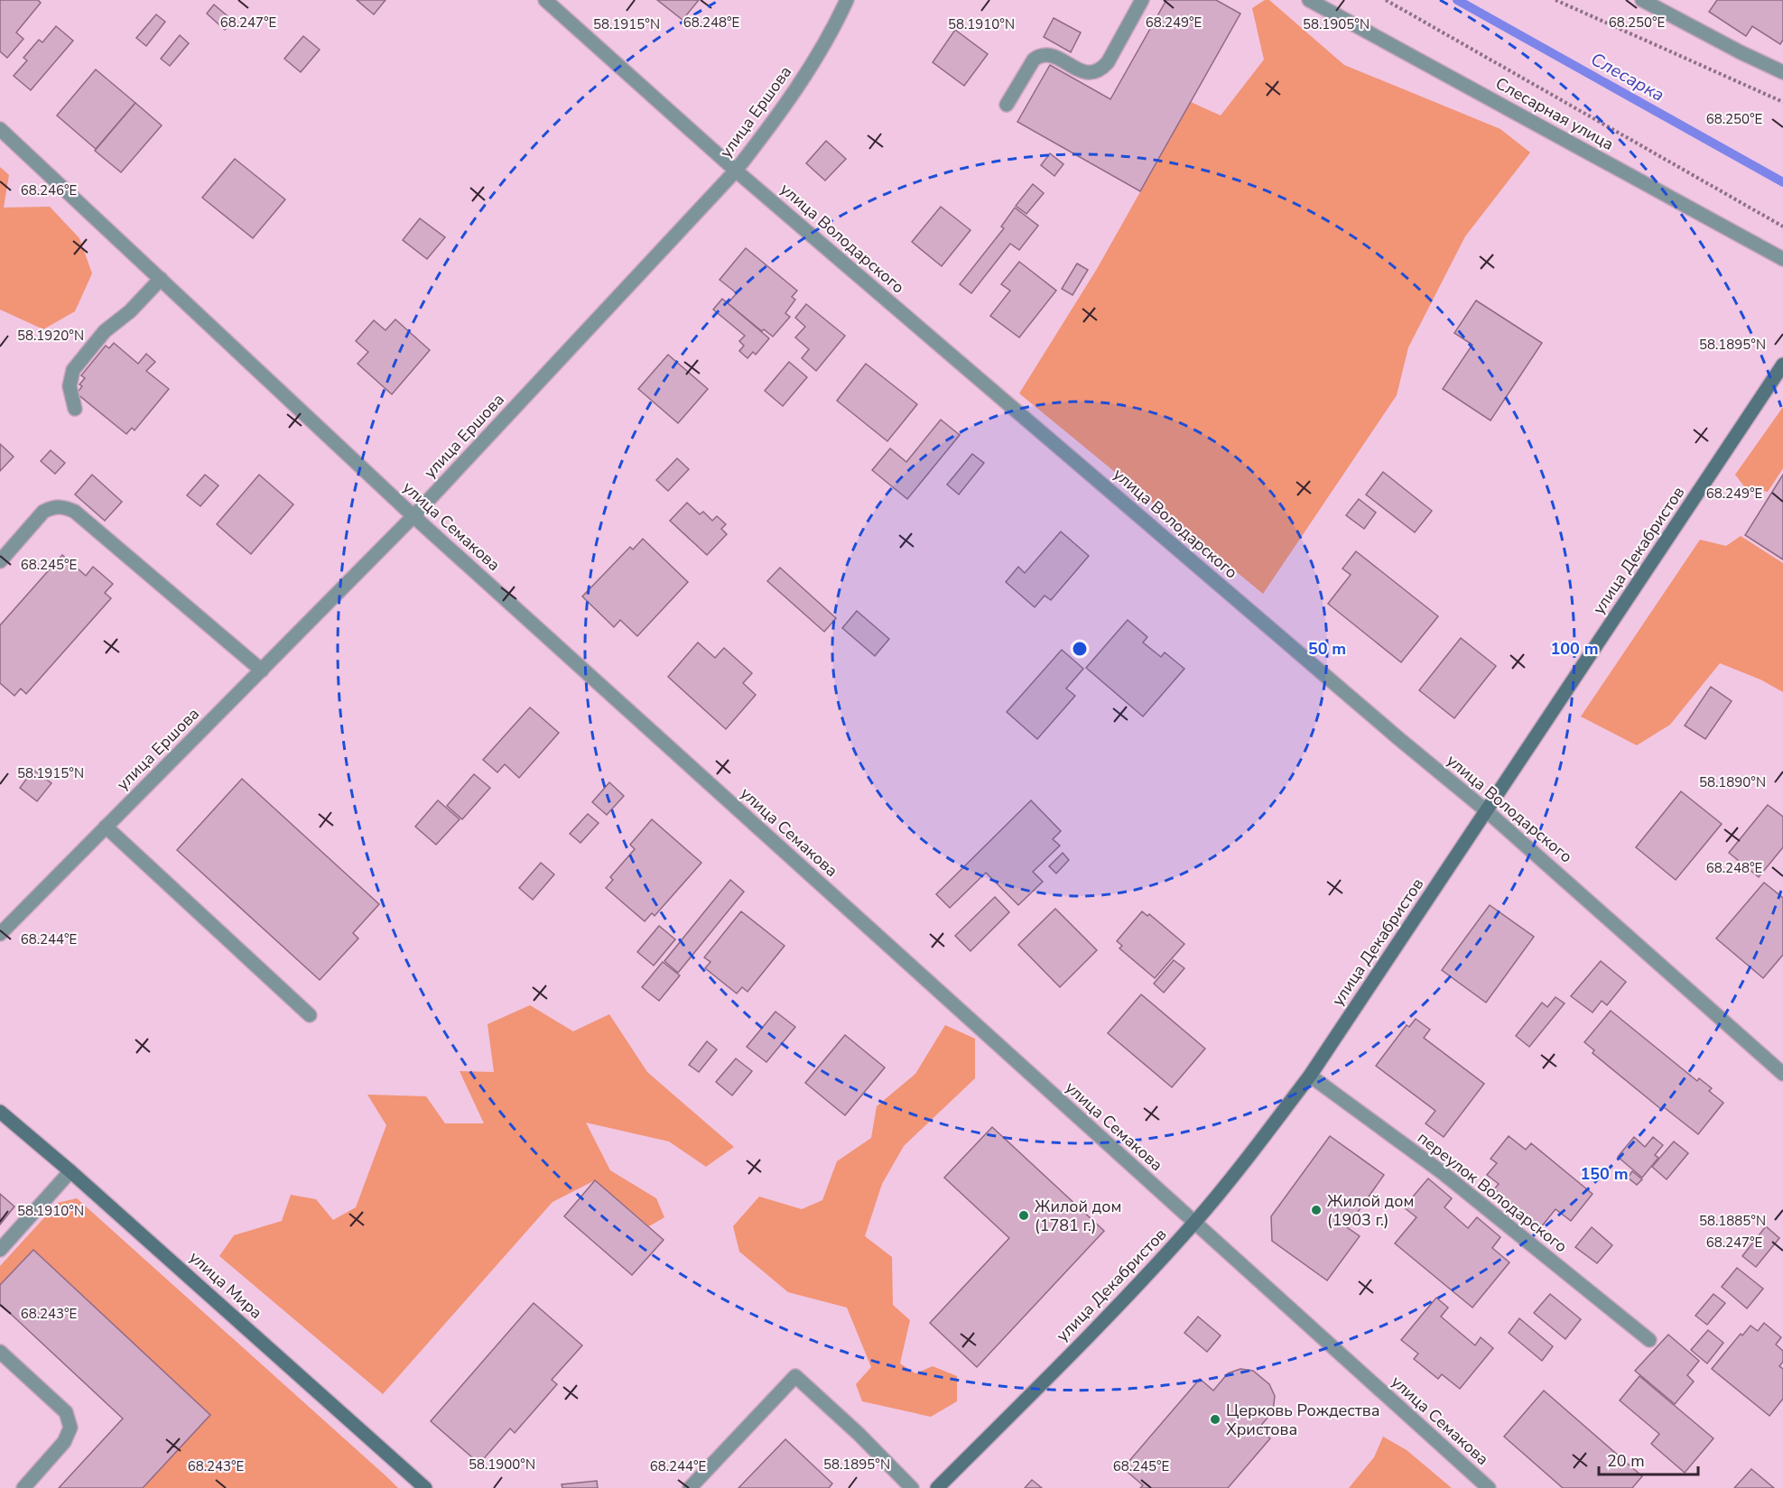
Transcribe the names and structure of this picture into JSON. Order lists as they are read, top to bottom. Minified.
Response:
{"streets":{"street":["улица Ершова","Слесарная улица","улица Володарского","улица Семакова","улица Декабристов","переулок Володарского","улица Мира"]},"crossings":[["улица Ершова","улица Володарского"],["улица Ершова","улица Семакова"],["улица Володарского","улица Декабристов"],["улица Семакова","улица Декабристов"],["улица Декабристов","переулок Володарского"]],"water":["Слесарка"],"places":["Жилой дом (1903 г.)","Жилой дом (1781 г.)","Церковь Рождества Христова"],"scale_bar":"20 m","coordinates":["68.250°E","68.247°E","68.248°E","68.249°E","58.1915°N","58.1910°N","58.1905°N","68.246°E","58.1920°N","58.1895°N","68.245°E","58.1890°N","68.244°E","58.1885°N","68.243°E","58.1900°N"],"rings":["50 m","100 m","150 m"]}
